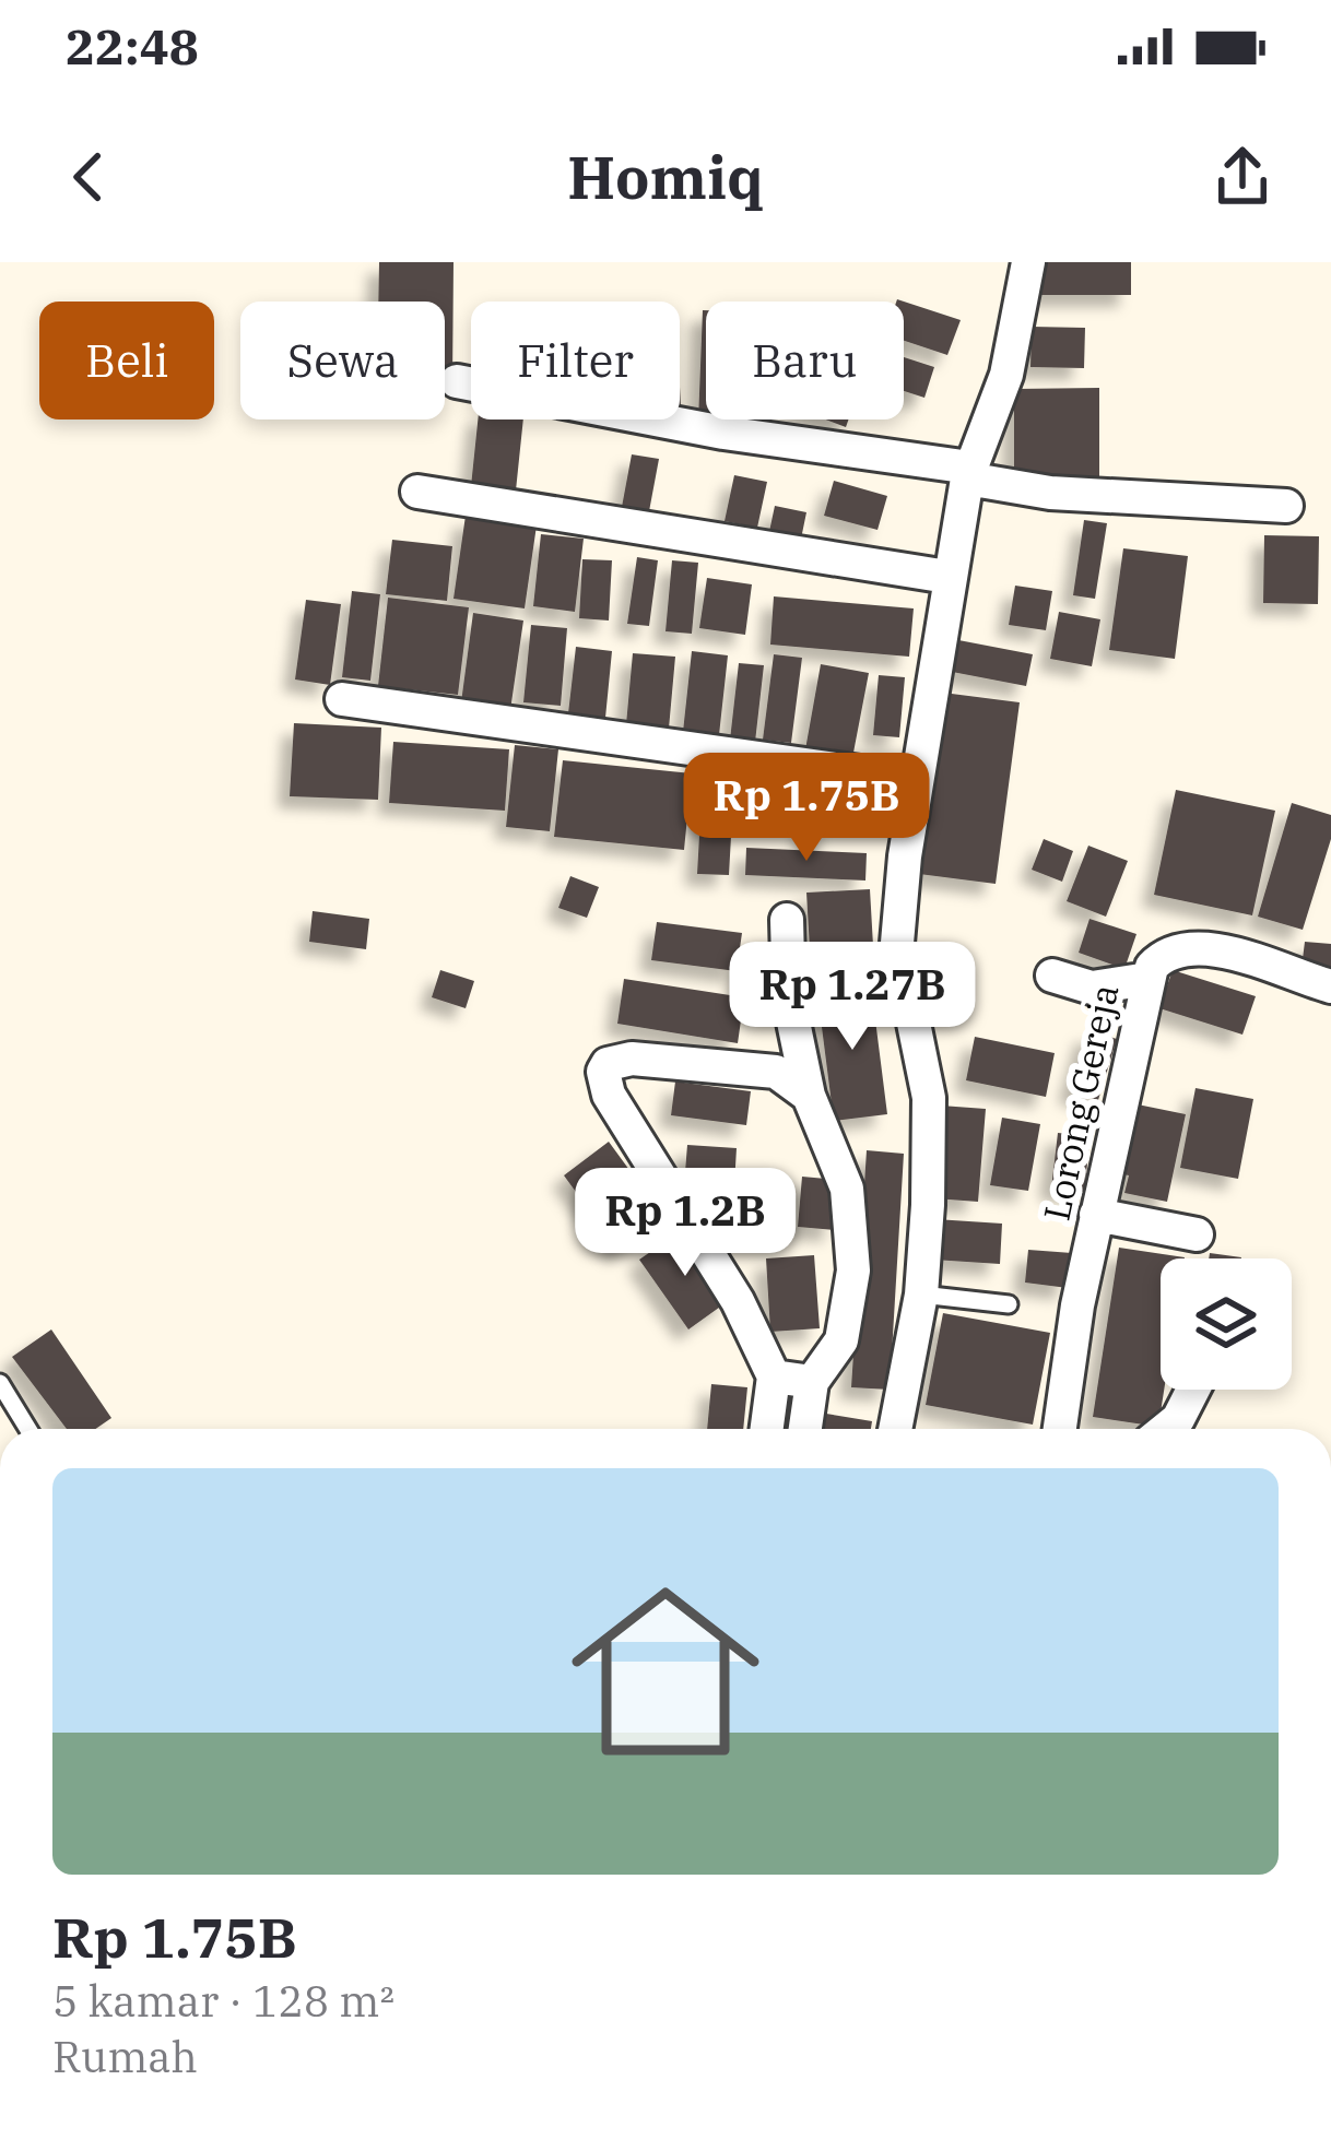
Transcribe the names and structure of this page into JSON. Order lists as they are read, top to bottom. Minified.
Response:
{"streets":{"street":["Lorong Gereja"]},"page":{"status":"22:48","header":"Homiq","chip":["Beli","Sewa","Filter","Baru"],"price":["Rp 1.75B","Rp 1.27B","Rp 1.2B"],"list":[{"name":"Rp 1.75B","note":"5 kamar · 128 m² · Rumah"}]}}
